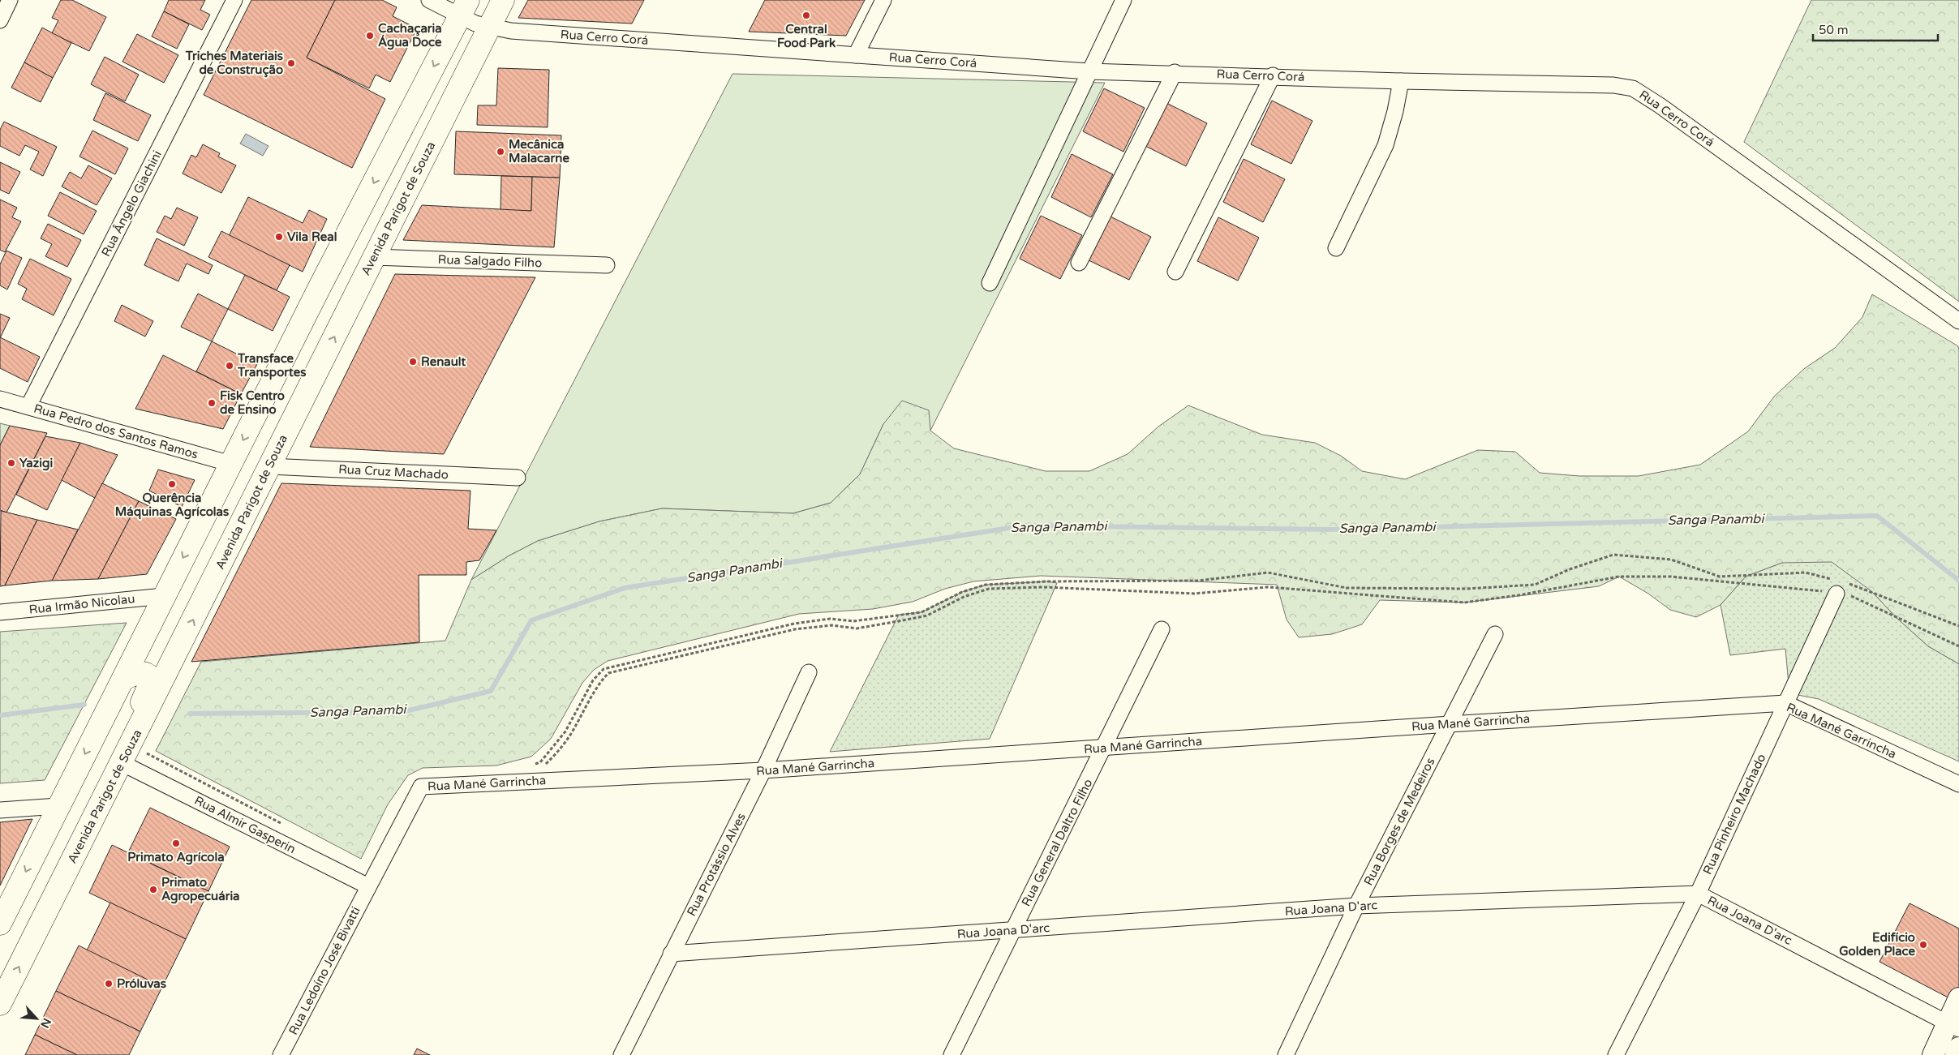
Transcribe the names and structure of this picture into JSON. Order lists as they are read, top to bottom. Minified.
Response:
{"streets":{"main road":["Avenida Parigot de Souza"],"street":["Rua Cerro Corá","Rua Ângelo Giachini","Rua Salgado Filho","Rua Pedro dos Santos Ramos","Rua Cruz Machado","Rua Irmão Nicolau","Rua Mané Garrincha","Rua Pinheiro Machado","Rua Borges de Medeiros","Rua Almir Gasperin","Rua General Daltro Filho","Rua Protássio Alves","Rua Joana D'arc","Rua Ledoíno José Bivatti"]},"crossings":[["Rua Cerro Corá","Avenida Parigot de Souza"],["Rua Ângelo Giachini","Rua Pedro dos Santos Ramos"],["Avenida Parigot de Souza","Rua Salgado Filho"],["Avenida Parigot de Souza","Rua Cruz Machado"],["Avenida Parigot de Souza","Rua Almir Gasperin"],["Rua Mané Garrincha","Rua Pinheiro Machado"],["Rua Mané Garrincha","Rua Borges de Medeiros"],["Rua Mané Garrincha","Rua Almir Gasperin"],["Rua Mané Garrincha","Rua General Daltro Filho"],["Rua Mané Garrincha","Rua Protássio Alves"],["Rua Mané Garrincha","Rua Ledoíno José Bivatti"],["Rua Pinheiro Machado","Rua Joana D'arc"],["Rua Borges de Medeiros","Rua Joana D'arc"],["Rua Almir Gasperin","Rua Ledoíno José Bivatti"],["Rua General Daltro Filho","Rua Joana D'arc"],["Rua Protássio Alves","Rua Joana D'arc"]],"water":["Sanga Panambi"],"places":["Central Food Park","Cachaçaria Água Doce","Triches Materiais de Construção","Mecânica Malacarne","Vila Real","Renault","Transface Transportes","Fisk Centro de Ensino","Yazigi","Querência Máquinas Agrícolas","Primato Agrícola","Primato Agropecuária","Edifício Golden Place","Próluvas"],"scale_bar":"50 m","north":"bottom right"}
